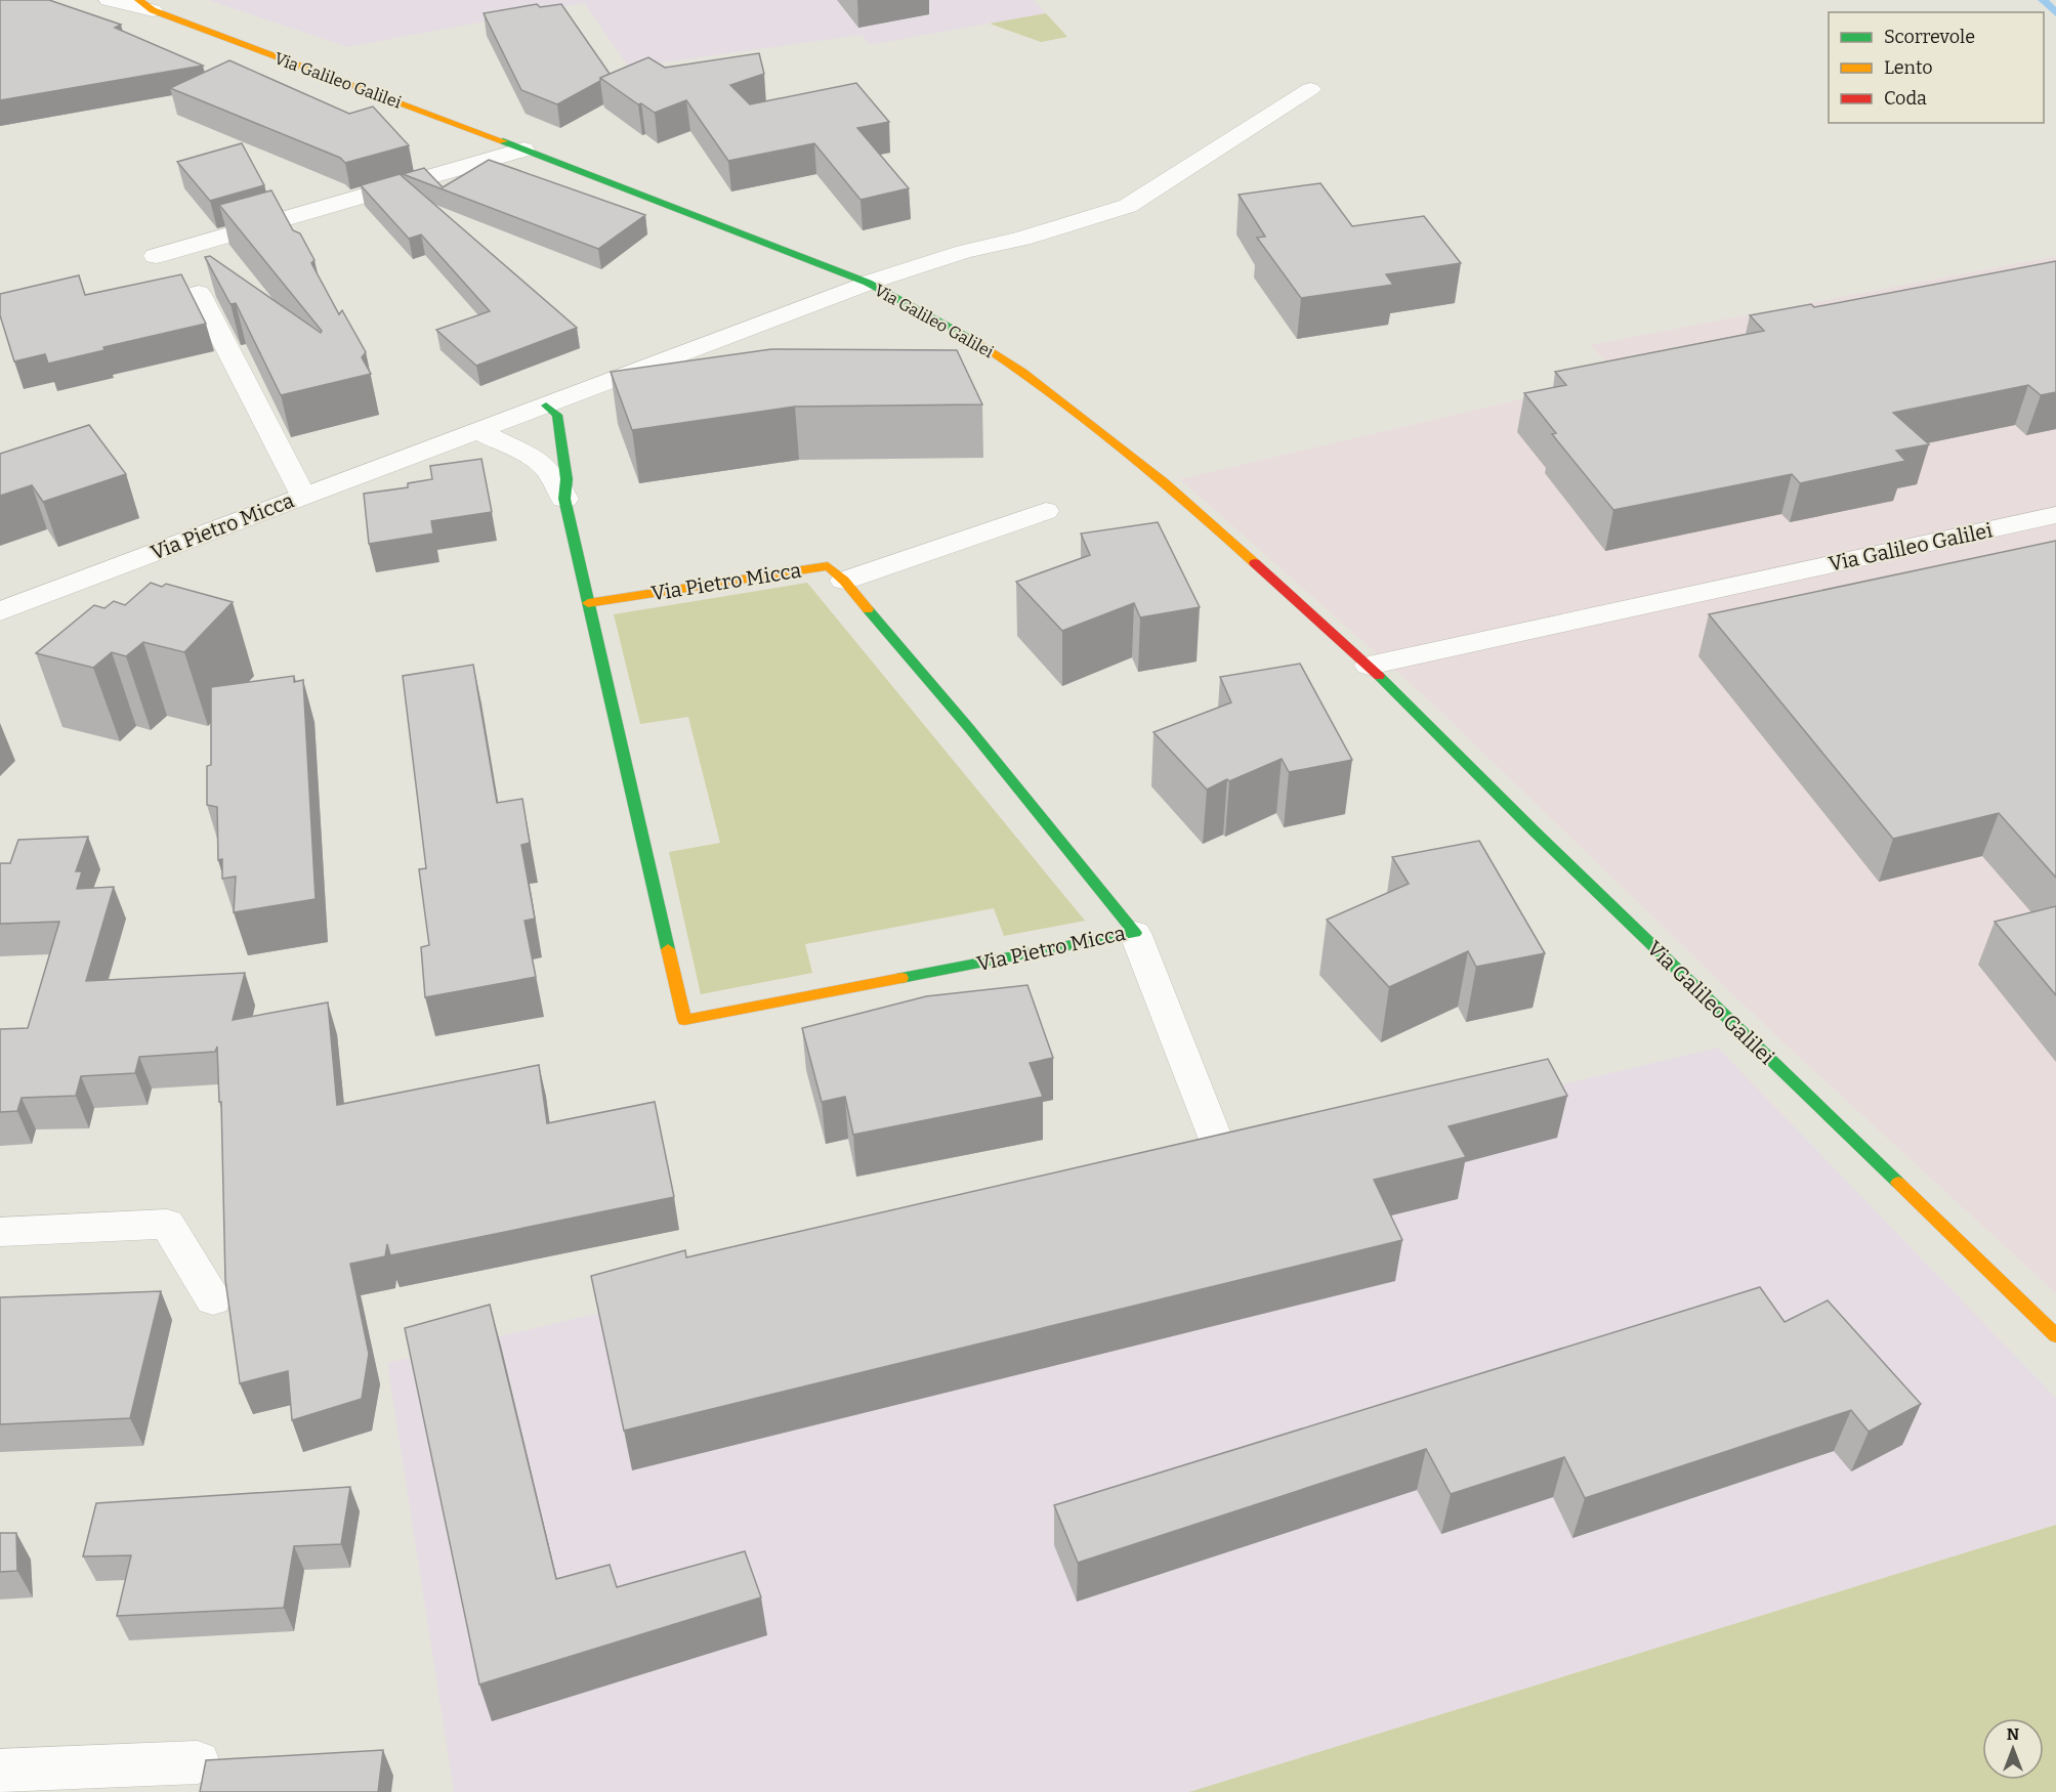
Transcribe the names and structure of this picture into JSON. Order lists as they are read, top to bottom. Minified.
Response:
{"streets":{"street":["Via Galileo Galilei","Via Pietro Micca"]},"crossings":[["Via Galileo Galilei","Via Pietro Micca"]],"legend":["Scorrevole","Lento","Coda"],"north":"top"}
